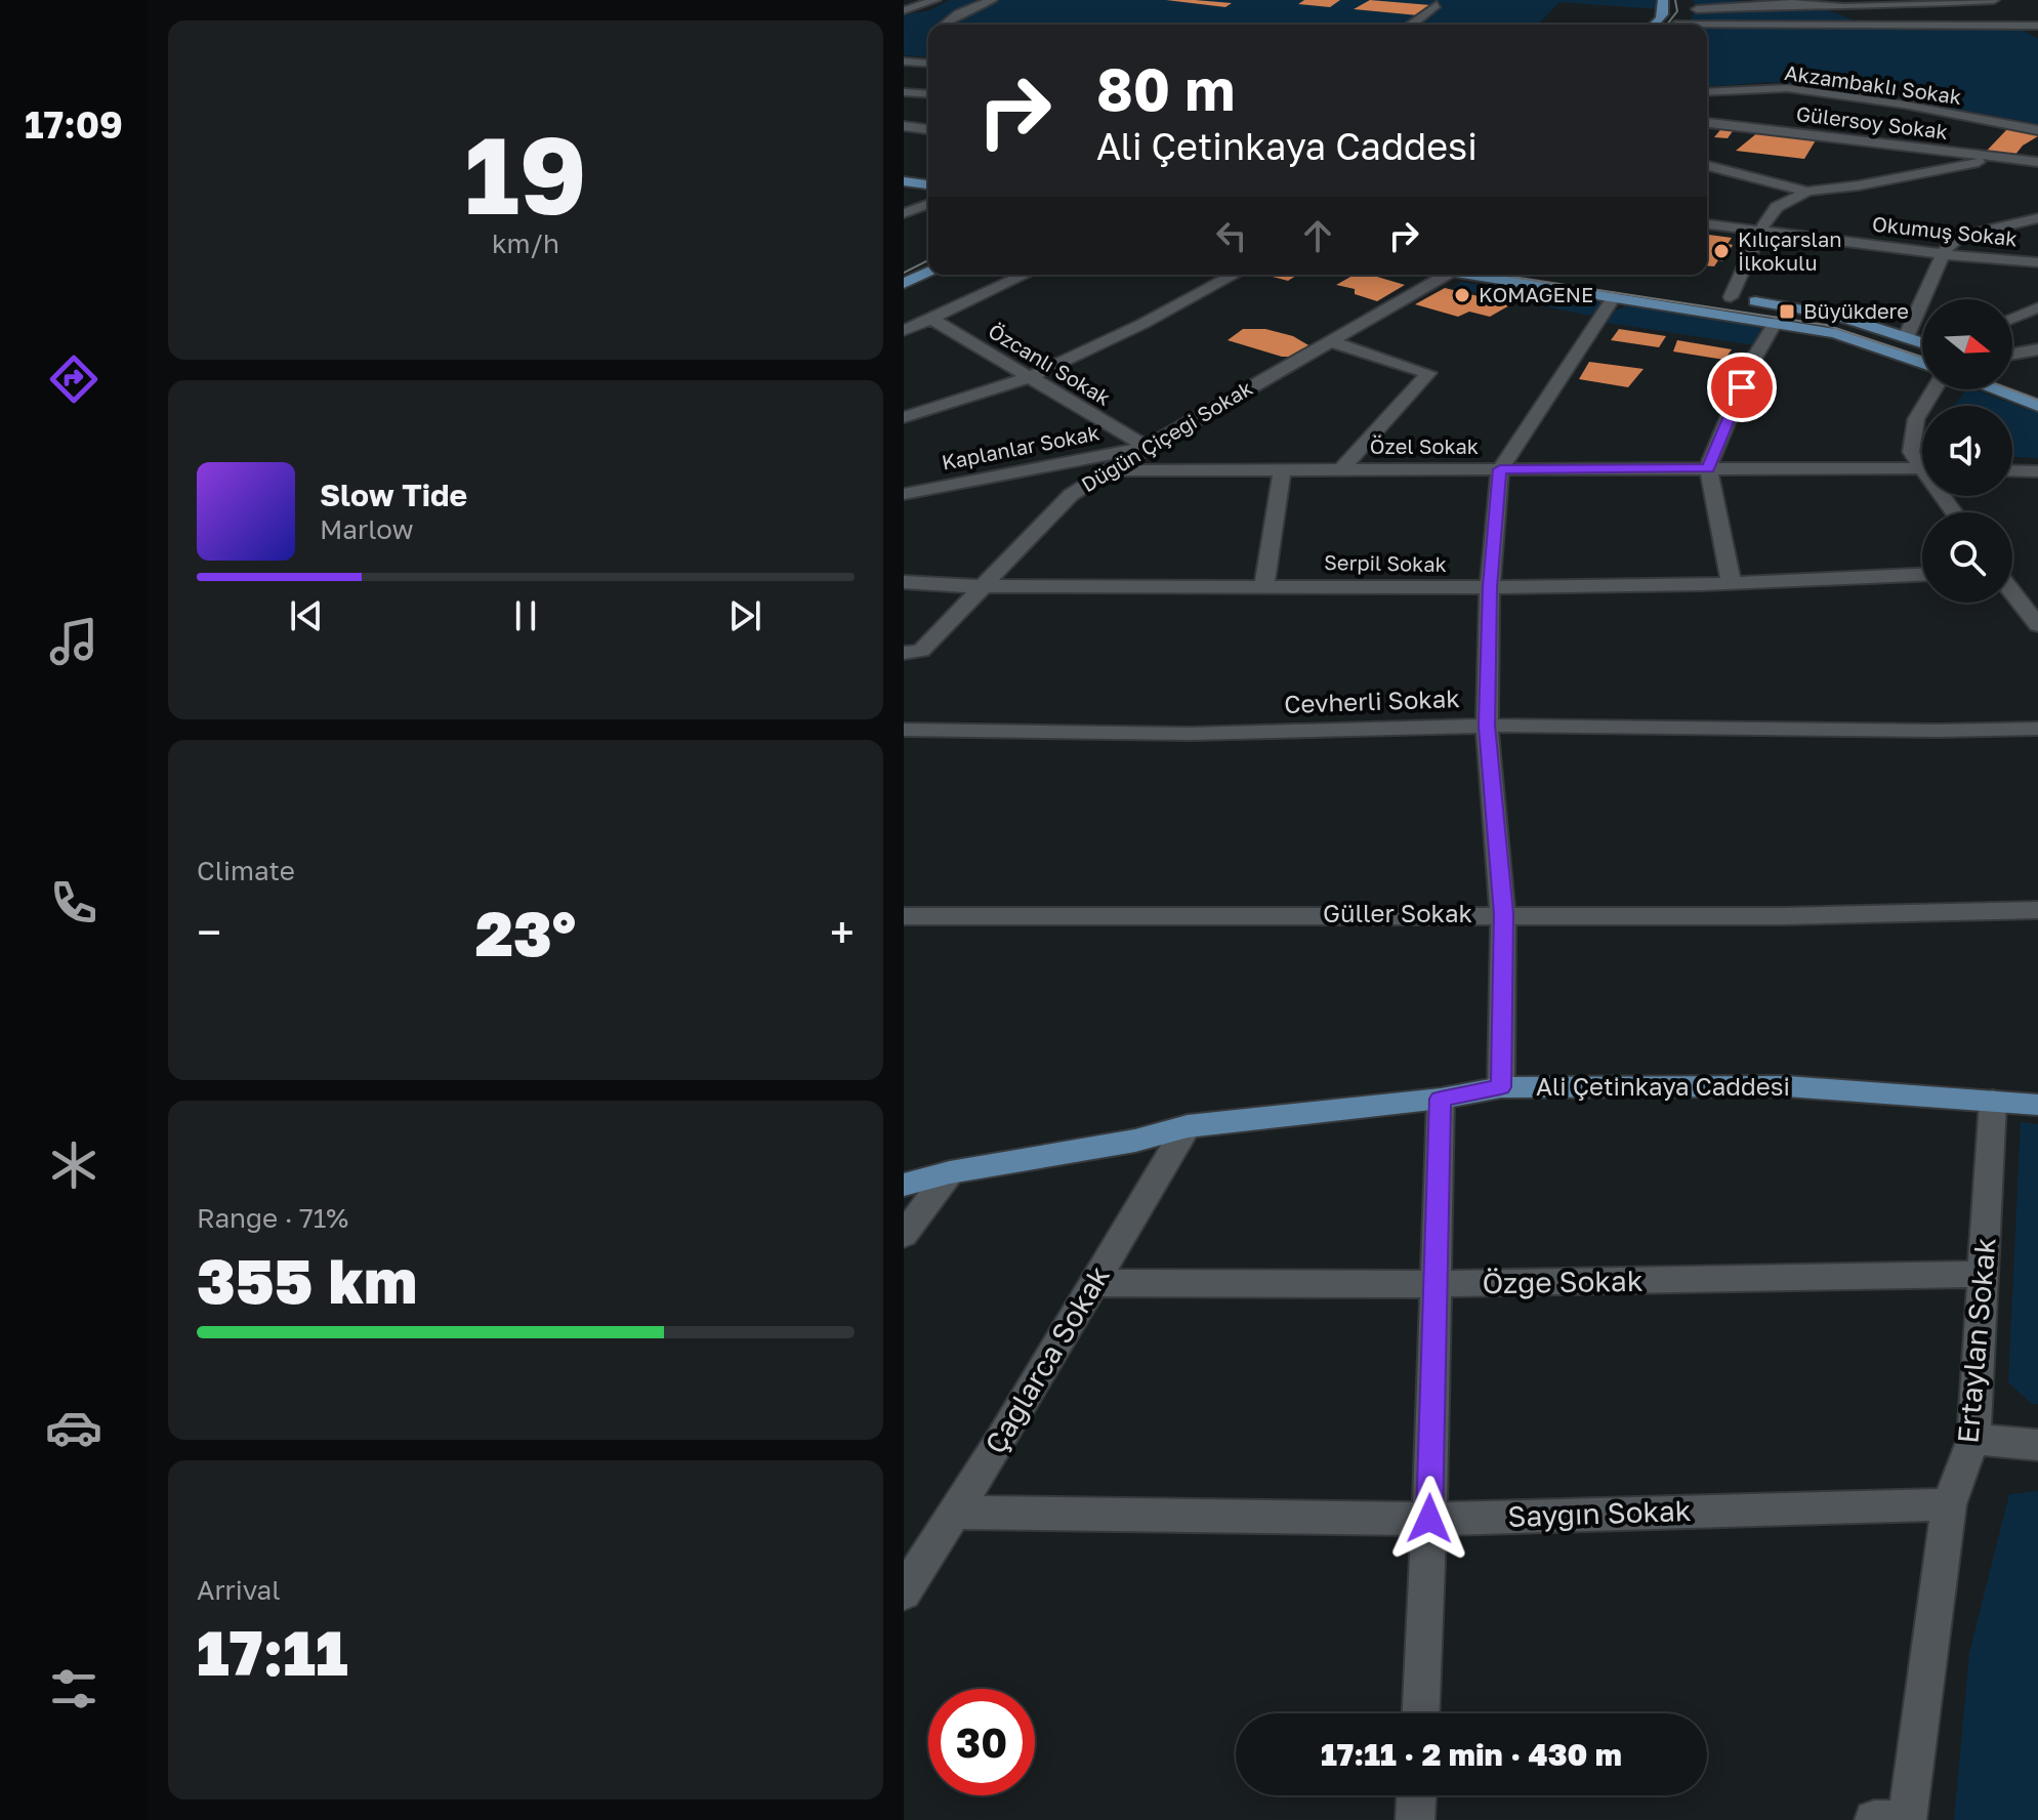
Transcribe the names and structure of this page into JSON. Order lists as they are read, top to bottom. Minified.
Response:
{"streets":{"main road":["Ali Çetinkaya Caddesi"],"street":["Akzambaklı Sokak","Gülersoy Sokak","Okumuş Sokak","Özcanlı Sokak","Düğün Çiçeği Sokak","Özel Sokak","Kaplanlar Sokak","Serpil Sokak","Cevherli Sokak","Güller Sokak","Özge Sokak","Ertaylan Sokak","Çağlarca Sokak","Saygın Sokak"]},"crossings":[["Özcanlı Sokak","Düğün Çiçeği Sokak"],["Özcanlı Sokak","Kaplanlar Sokak"],["Düğün Çiçeği Sokak","Özel Sokak"],["Düğün Çiçeği Sokak","Kaplanlar Sokak"],["Düğün Çiçeği Sokak","Serpil Sokak"],["Ali Çetinkaya Caddesi","Ertaylan Sokak"],["Ali Çetinkaya Caddesi","Çağlarca Sokak"],["Özge Sokak","Ertaylan Sokak"],["Özge Sokak","Çağlarca Sokak"],["Ertaylan Sokak","Saygın Sokak"],["Çağlarca Sokak","Saygın Sokak"]],"places":{"other":["Kılıçarslan İlkokulu","KOMAGENE"],"transit":["Büyükdere"]},"north":"right","page":{"tabs":"17:09","tile":[["19","km/h"],"Climate",["Range · 71%","355 km"],["Arrival","17:11"]],"turn":["80 m","Ali Çetinkaya Caddesi"],"song":["Slow Tide","Marlow"],"heat":["−","23°","+"],"limit":"30","trip":"17:11 · 2 min · 430 m"}}
